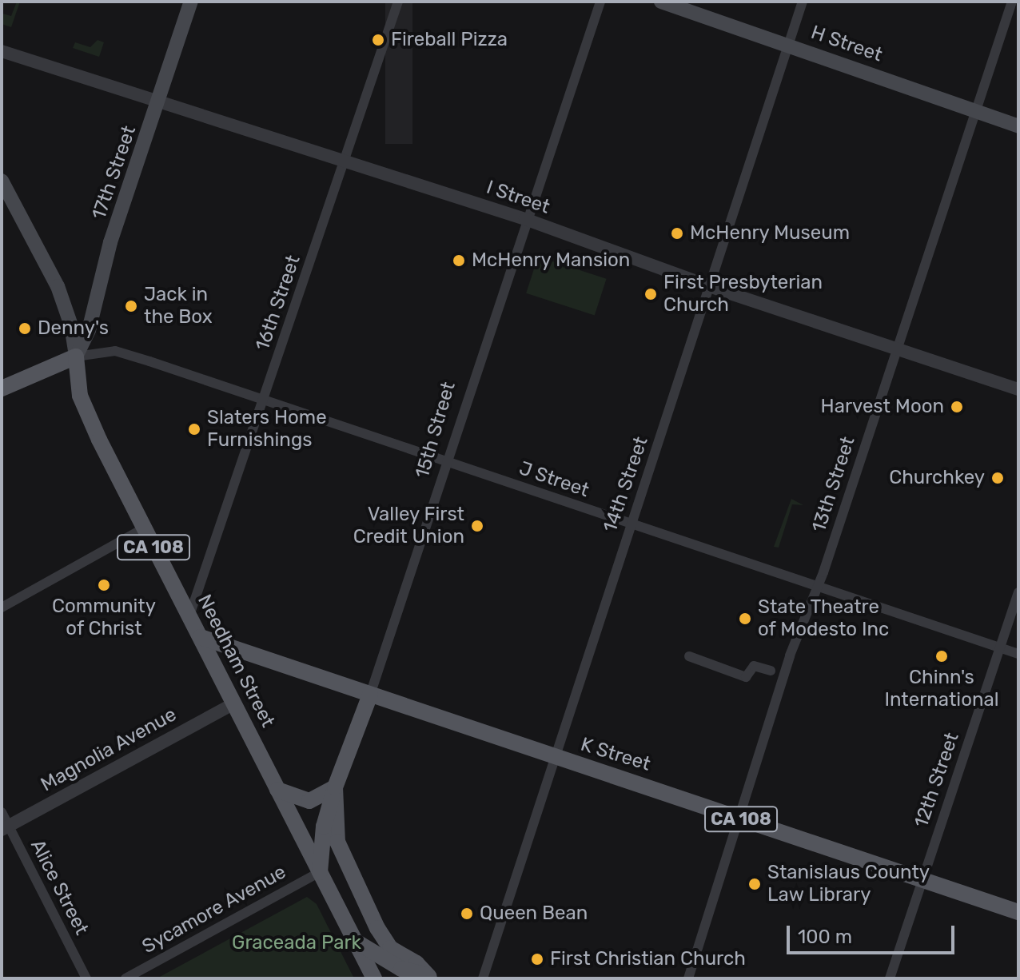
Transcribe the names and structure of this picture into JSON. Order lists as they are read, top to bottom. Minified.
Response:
{"streets":{"main road":["H Street","17th Street","15th Street","CA 108","Needham Street","K Street"],"street":["I Street","16th Street","J Street","14th Street","13th Street","Magnolia Avenue","12th Street","Alice Street","Sycamore Avenue"]},"crossings":[["H Street","14th Street"],["H Street","13th Street"],["17th Street","I Street"],["17th Street","J Street"],["17th Street","Needham Street"],["I Street","16th Street"],["I Street","15th Street"],["I Street","14th Street"],["I Street","13th Street"],["16th Street","J Street"],["16th Street","Needham Street"],["15th Street","J Street"],["15th Street","Needham Street"],["15th Street","K Street"],["15th Street","Sycamore Avenue"],["J Street","14th Street"],["J Street","13th Street"],["J Street","Needham Street"],["J Street","12th Street"],["14th Street","K Street"],["13th Street","K Street"],["Needham Street","Magnolia Avenue"],["Needham Street","K Street"],["Needham Street","Sycamore Avenue"],["Magnolia Avenue","Alice Street"],["K Street","12th Street"]],"parks":["Graceada Park"],"places":["Fireball Pizza","McHenry Museum","McHenry Mansion","First Presbyterian Church","Jack in the Box","Denny's","Harvest Moon","Slaters Home Furnishings","Churchkey","Valley First Credit Union","Community of Christ","State Theatre of Modesto Inc","Chinn's International","Stanislaus County Law Library","Queen Bean","First Christian Church"],"scale_bar":"100 m"}
